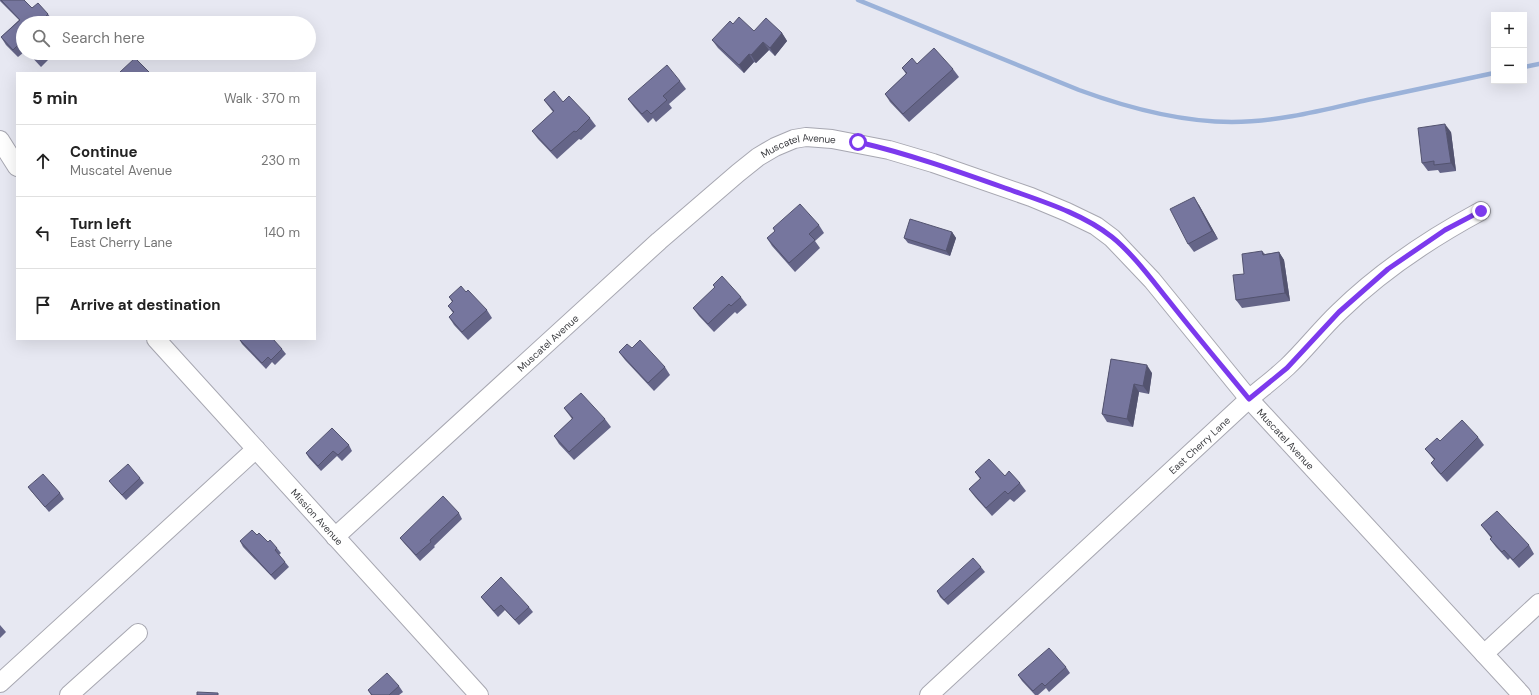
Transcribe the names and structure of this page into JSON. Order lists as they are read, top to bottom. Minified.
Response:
{"streets":{"street":["Muscatel Avenue","East Cherry Lane","Mission Avenue"]},"crossings":[["Muscatel Avenue","East Cherry Lane"],["Muscatel Avenue","Mission Avenue"]],"page":{"map_buttons":["+","−"],"search":"Search here","heading":["5 min","Walk · 370 m"],"list":[["Continue","Muscatel Avenue","230 m"],["Turn left","East Cherry Lane","140 m"],"Arrive at destination"]}}
